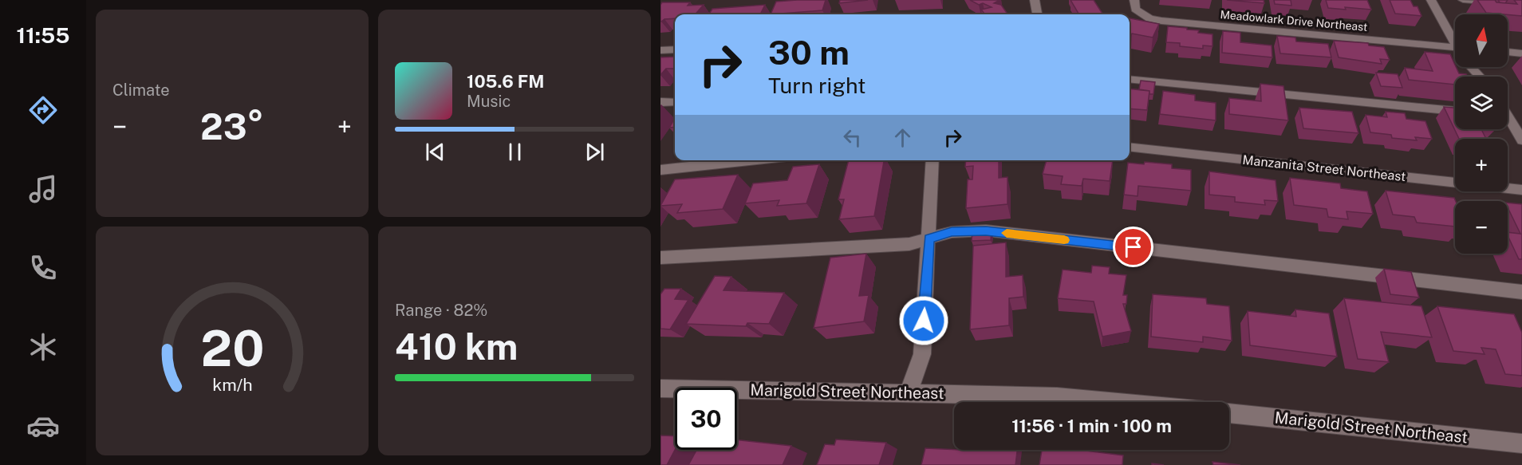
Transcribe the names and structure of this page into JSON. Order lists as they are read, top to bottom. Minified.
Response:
{"streets":{"street":["Meadowlark Drive Northeast","Manzanita Street Northeast","Marigold Street Northeast"]},"north":"top","page":{"tabs":"11:55","tile":["Climate",["Range · 82%","410 km"]],"map_buttons":["+","−"],"turn":["30 m","Turn right"],"song":["105.6 FM","Music"],"heat":["−","23°","+"],"limit":"30","trip":"11:56 · 1 min · 100 m","gauge":["20","km/h"]}}
